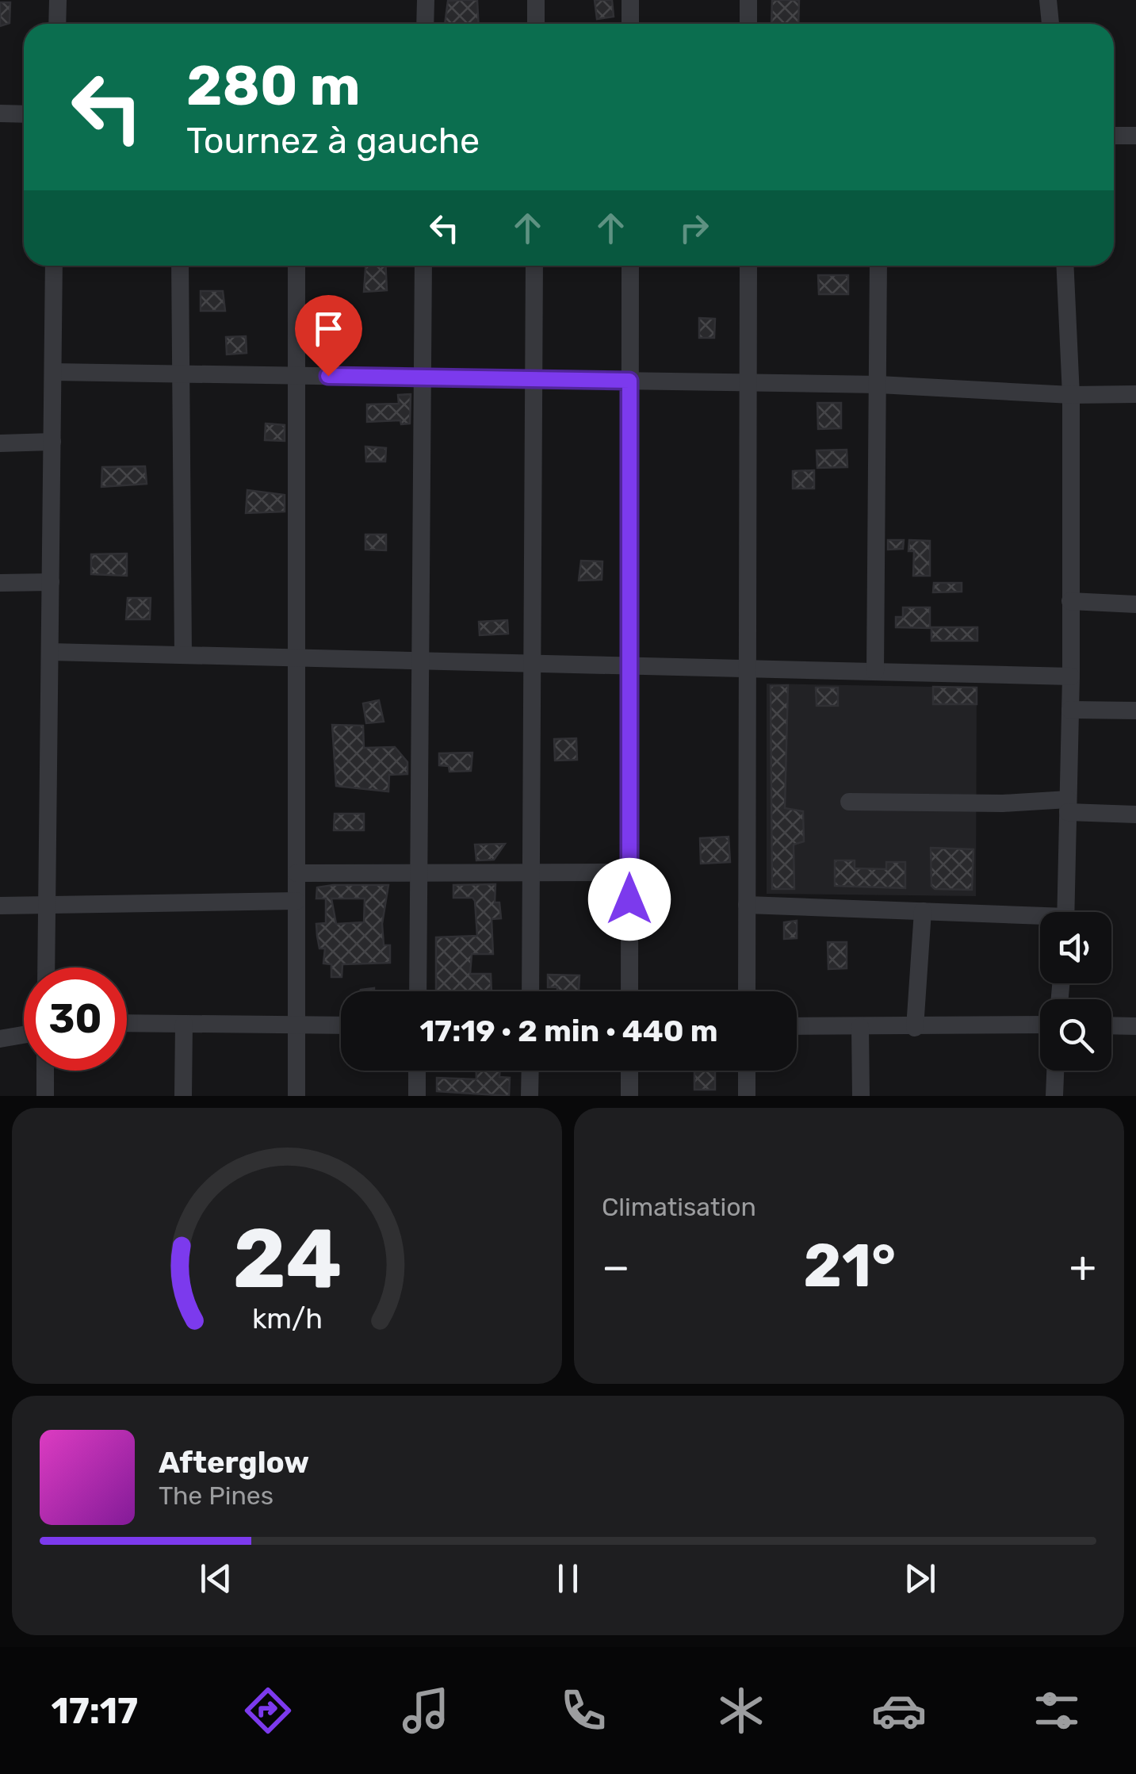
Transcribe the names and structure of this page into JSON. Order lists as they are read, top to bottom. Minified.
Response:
{"page":{"turn":["280 m","Tournez à gauche"],"limit":"30","trip":"17:19 · 2 min · 440 m","tile":"Climatisation","heat":["−","21°","+"],"song":["Afterglow","The Pines"],"tabs":"17:17","gauge":["24","km/h"]}}
